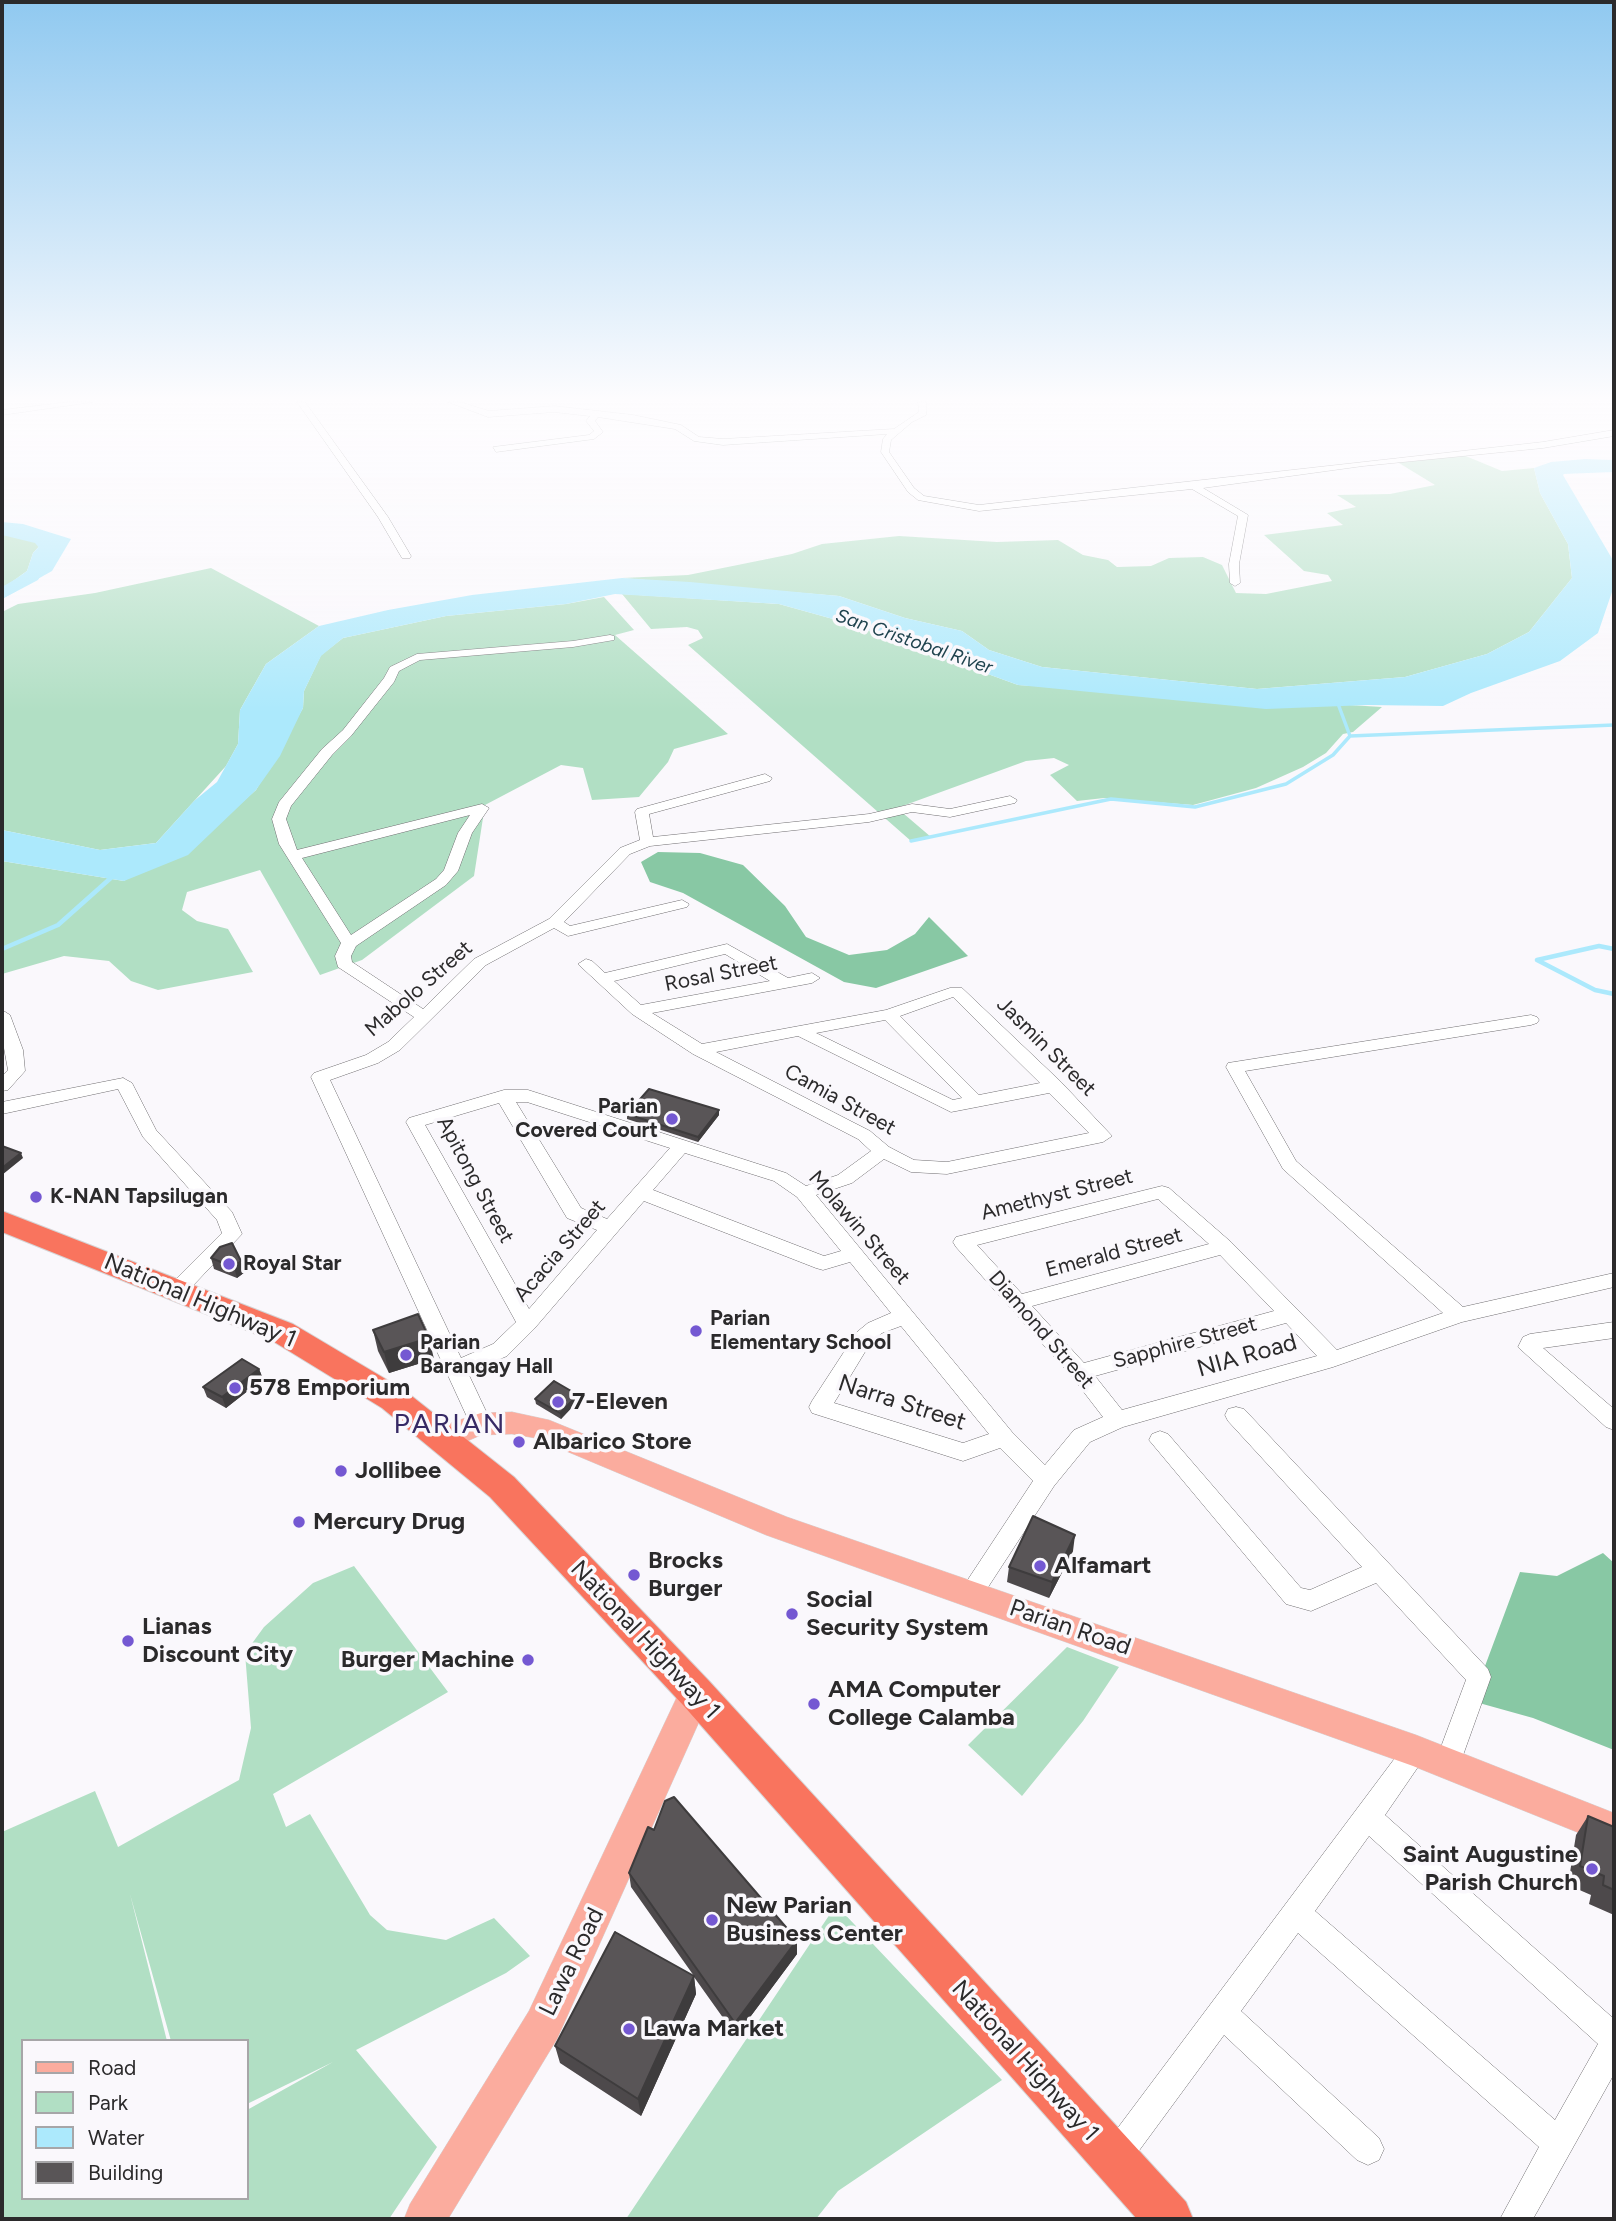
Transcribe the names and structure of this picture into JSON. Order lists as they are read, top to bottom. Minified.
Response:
{"streets":{"highway":["National Highway 1"],"main road":["Parian Road","Lawa Road"],"street":["Rosal Street","Mabolo Street","Jasmin Street","Camia Street","Apitong Street","Amethyst Street","Molawin Street","Acacia Street","Emerald Street","Diamond Street","Sapphire Street","NIA Road","Narra Street"]},"crossings":[["Rosal Street","Camia Street"],["Mabolo Street","Acacia Street"],["Mabolo Street","Parian Road"],["Jasmin Street","Camia Street"],["Apitong Street","Molawin Street"],["Apitong Street","Acacia Street"],["Amethyst Street","Emerald Street"],["Amethyst Street","Diamond Street"],["Molawin Street","Acacia Street"],["Molawin Street","NIA Road"],["Molawin Street","Narra Street"],["Emerald Street","Diamond Street"],["National Highway 1","Parian Road"],["National Highway 1","Lawa Road"],["Diamond Street","Sapphire Street"],["Diamond Street","NIA Road"],["NIA Road","Parian Road"]],"districts":["PARIAN"],"water":["San Cristobal River"],"places":["Parian Covered Court","K-NAN Tapsilugan","Royal Star","Parian Elementary School","Parian Barangay Hall","578 Emporium","7-Eleven","Albarico Store","Jollibee","Mercury Drug","Alfamart","Brocks Burger","Social Security System","Lianas Discount City","Burger Machine","AMA Computer College Calamba","Saint Augustine Parish Church","New Parian Business Center","Lawa Market"],"legend":["Road","Park","Water","Building"]}
